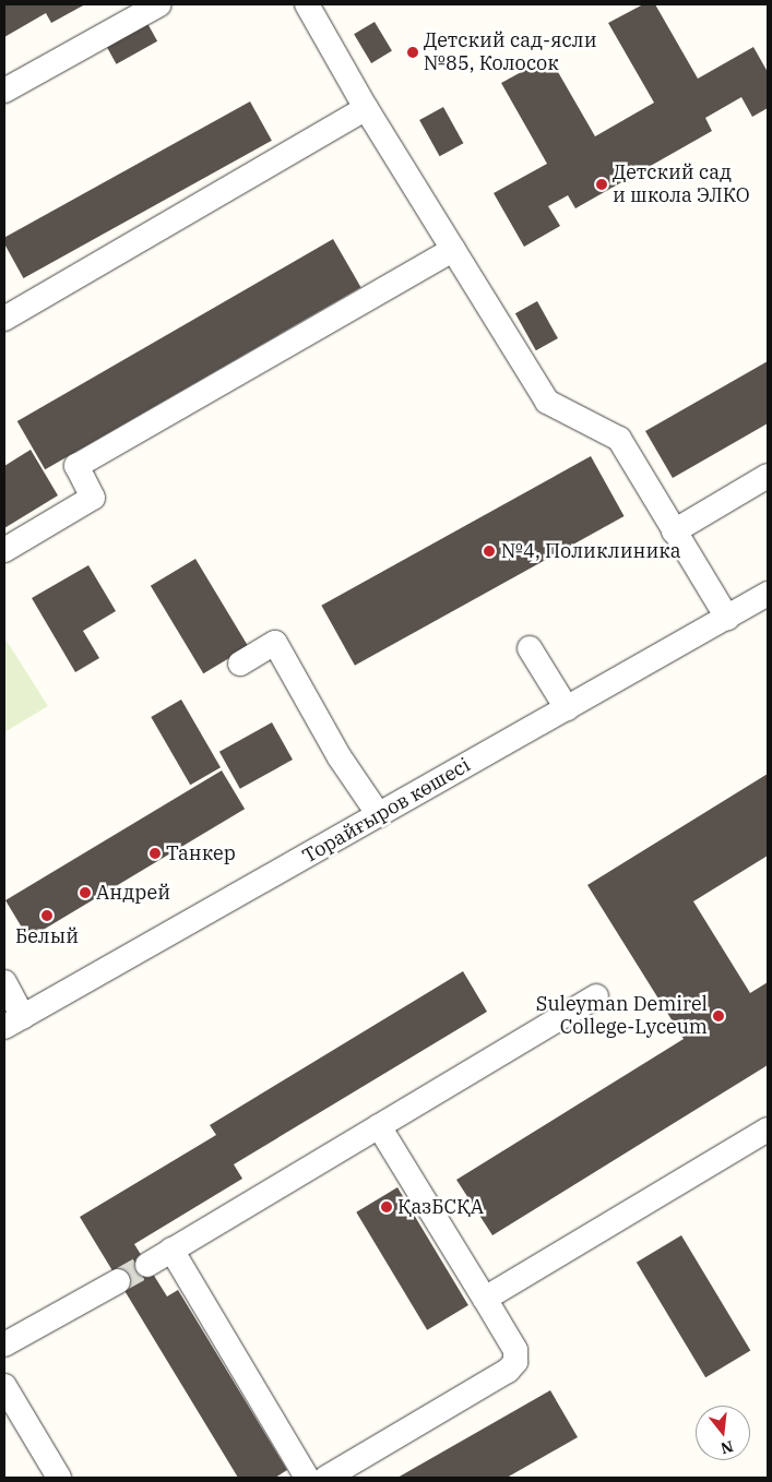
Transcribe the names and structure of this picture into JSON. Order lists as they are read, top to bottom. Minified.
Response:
{"streets":{"street":["Торайғыров көшесі"]},"places":["Детский сад-ясли №85, Колосок","Детский сад и школа ЭЛКО","№4, Поликлиника","Танкер","Андрей","Белый","Suleyman Demirel College-Lyceum","ҚазБСҚА"],"north":"bottom"}
